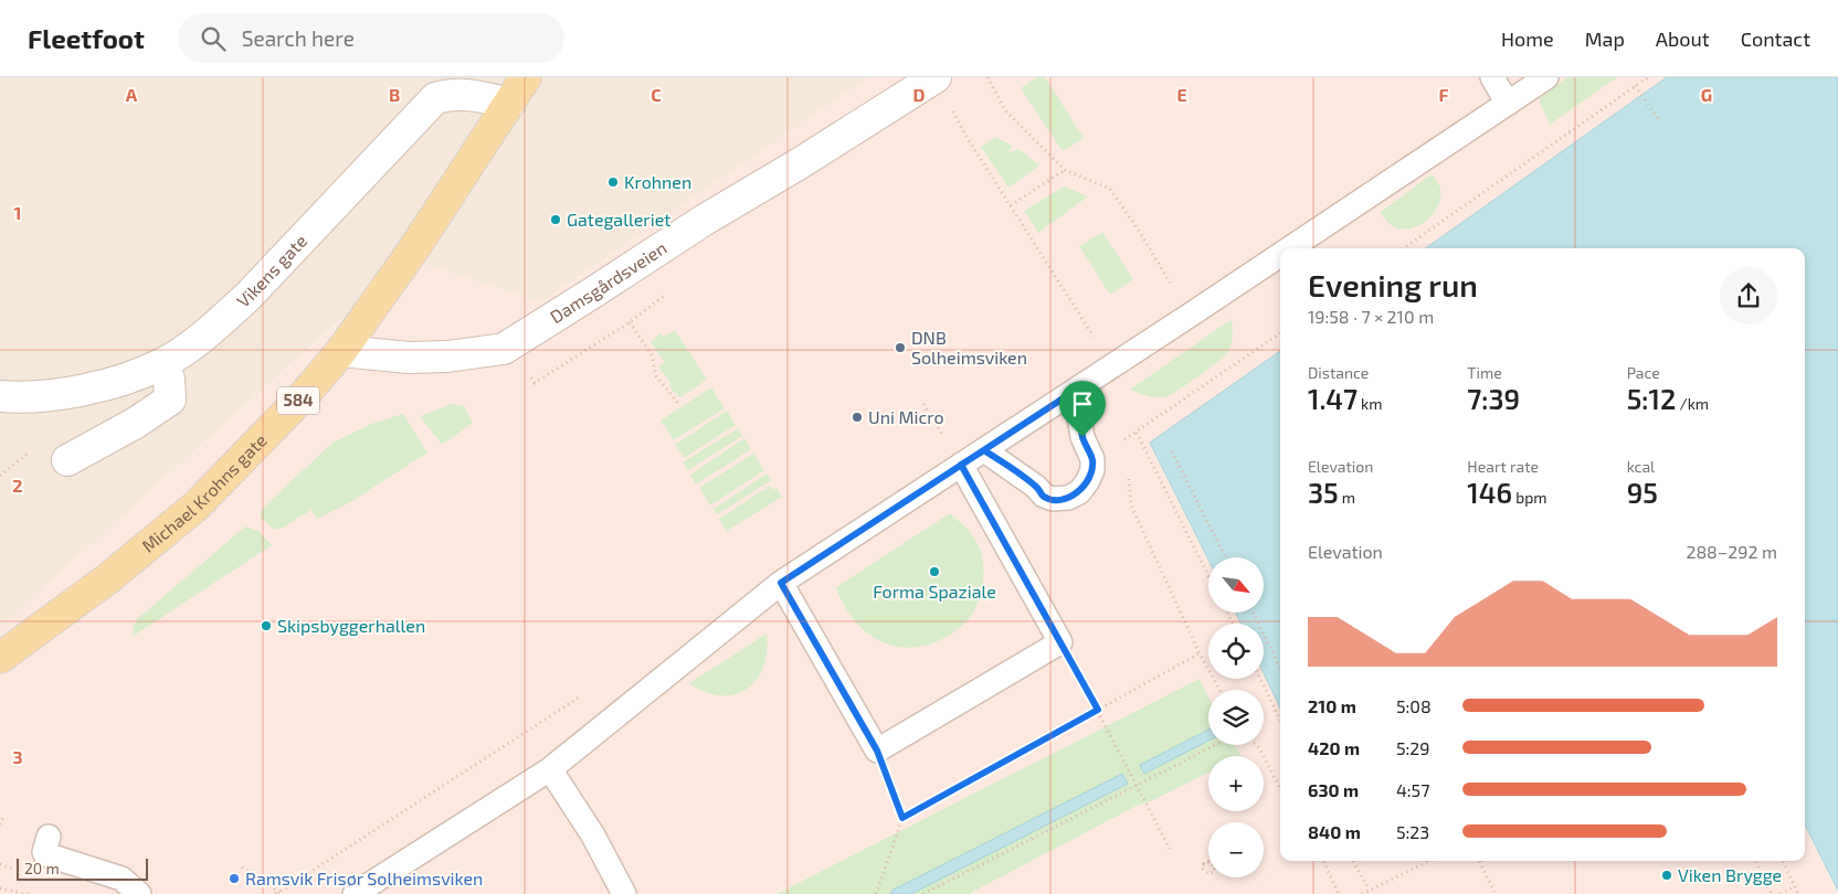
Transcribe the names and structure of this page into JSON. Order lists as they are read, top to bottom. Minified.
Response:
{"streets":{"main road":["584","Michael Krohns gate"],"street":["Vikens gate","Damsgårdsveien"]},"crossings":[["Vikens gate","Michael Krohns gate"],["Damsgårdsveien","Michael Krohns gate"]],"places":["Krohnen","Gategalleriet","DNB Solheimsviken","Uni Micro","Forma Spaziale","Skipsbyggerhallen","Viken Brygge","Ramsvik Frisør Solheimsviken"],"scale_bar":"20 m","north":"bottom right","page":{"header":"Fleetfoot","search":"Search here","nav":["Home","Map","About","Contact"],"heading":["Evening run","19:58 · 7 × 210 m"],"stats":[["Distance","1.47 km"],["Time","7:39"],["Pace","5:12 /km"],["Elevation","35 m"],["Heart rate","146 bpm"],["kcal","95"]],"chart":["Elevation","288–292 m"],"map_buttons":["+","−"],"list":[{"name":"210 m","note":"5:08"},{"name":"420 m","note":"5:29"},{"name":"630 m","note":"4:57"},{"name":"840 m","note":"5:23"}],"scale":"20 m"},"grid":{"columns":["A","B","C","D","E","F","G"],"rows":["1","2","3"]}}
